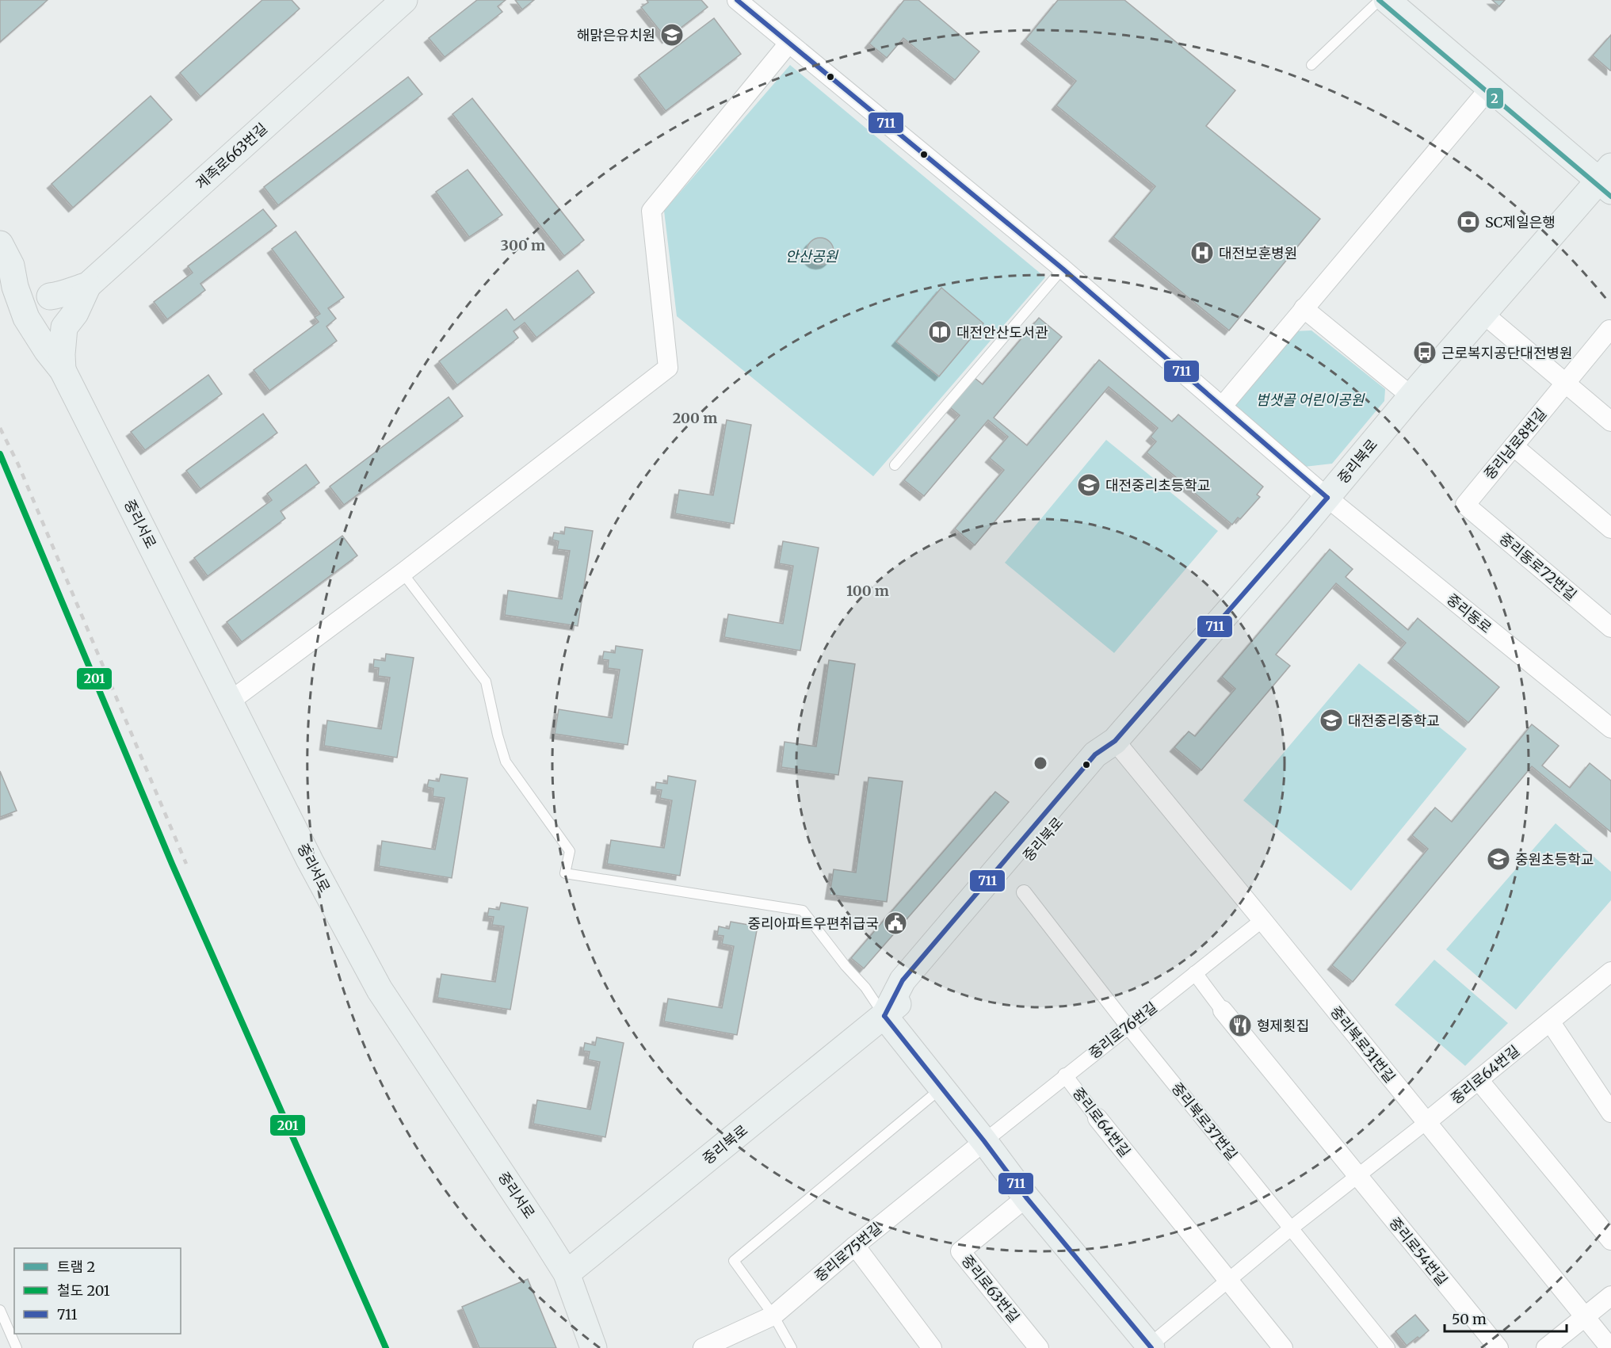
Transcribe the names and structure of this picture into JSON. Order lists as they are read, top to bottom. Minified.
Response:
{"streets":{"main road":["계족로663번길","중리북로","중리서로"],"street":["중리남로8번길","중리동로72번길","중리동로","중리로76번길","중리북로31번길","중리로64번길","중리북로37번길","중리로54번길","중리로75번길","중리로63번길"]},"crossings":[["중리남로8번길","중리동로72번길"],["중리북로","중리서로"],["중리북로","중리동로"],["중리북로","중리북로31번길"],["중리로76번길","중리북로31번길"],["중리로76번길","중리로64번길"],["중리로76번길","중리북로37번길"],["중리로76번길","중리로75번길"],["중리북로31번길","중리로64번길"],["중리로64번길","중리북로37번길"],["중리로64번길","중리로54번길"]],"parks":["안산공원","범샛골 어린이공원"],"places":{"school or university":["해맑은유치원","대전중리초등학교","대전중리중학교","중원초등학교"],"bank":["SC제일은행"],"hospital":["대전보훈병원"],"library":["대전안산도서관"],"bus stop":["근로복지공단대전병원"],"public building":["중리아파트우편취급국"],"restaurant":["형제횟집"]},"lines":["tram line 2","transit line 711","rail line 201"],"legend":["트램 2","철도 201","711"],"scale_bar":"50 m","rings":["300 m","200 m","100 m"]}
